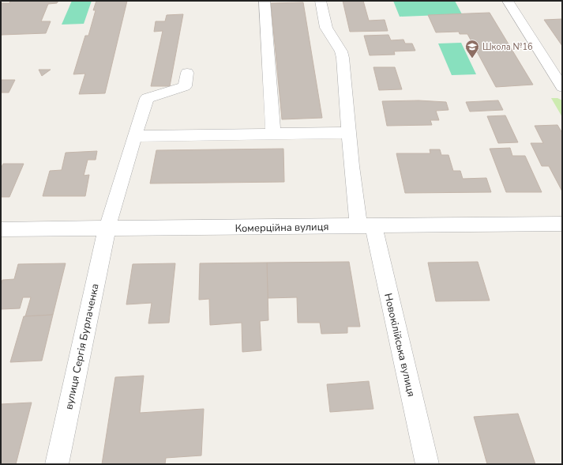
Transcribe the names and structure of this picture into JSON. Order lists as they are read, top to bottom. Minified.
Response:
{"streets":{"street":["Комерційна вулиця","Новокілійська вулиця","вулиця Сергія Бурлаченка"]},"crossings":[["Комерційна вулиця","Новокілійська вулиця"],["Комерційна вулиця","вулиця Сергія Бурлаченка"]],"places":{"school or university":["Школа №16"]}}
